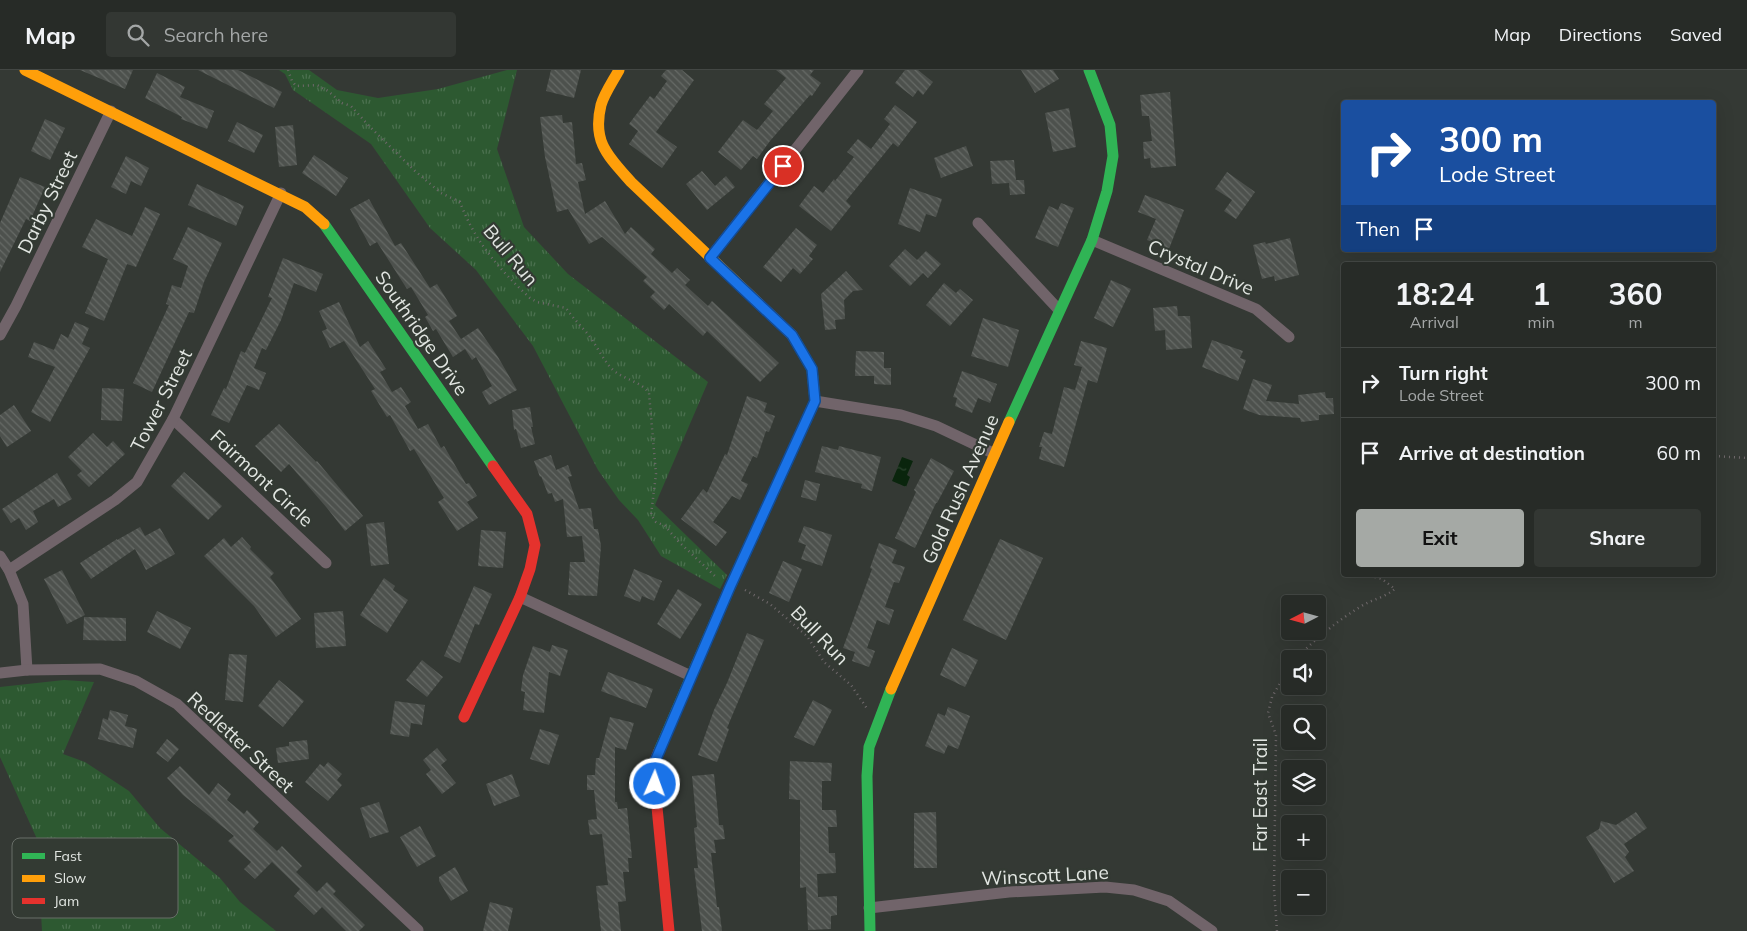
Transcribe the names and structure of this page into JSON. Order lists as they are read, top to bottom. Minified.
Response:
{"streets":{"street":["Darby Street","Crystal Drive","Southridge Drive","Tower Street","Fairmont Circle","Gold Rush Avenue","Redletter Street","Winscott Lane"],"path":["Bull Run","Far East Trail"]},"crossings":[["Darby Street","Southridge Drive"],["Crystal Drive","Gold Rush Avenue"],["Southridge Drive","Tower Street"],["Tower Street","Fairmont Circle"],["Gold Rush Avenue","Winscott Lane"]],"legend":["Fast","Slow","Jam"],"north":"left","page":{"header":"Map","search":"Search here","nav":["Map","Directions","Saved"],"turn":["300 m","Lode Street"],"then":"Then","eta":["18:24","Arrival","1","min","360","m"],"list":[{"name":"Turn right","note":"Lode Street","value":"300 m"},{"name":"Arrive at destination","value":"60 m"}],"buttons":["Exit","Share"],"map_buttons":["+","−"]}}
